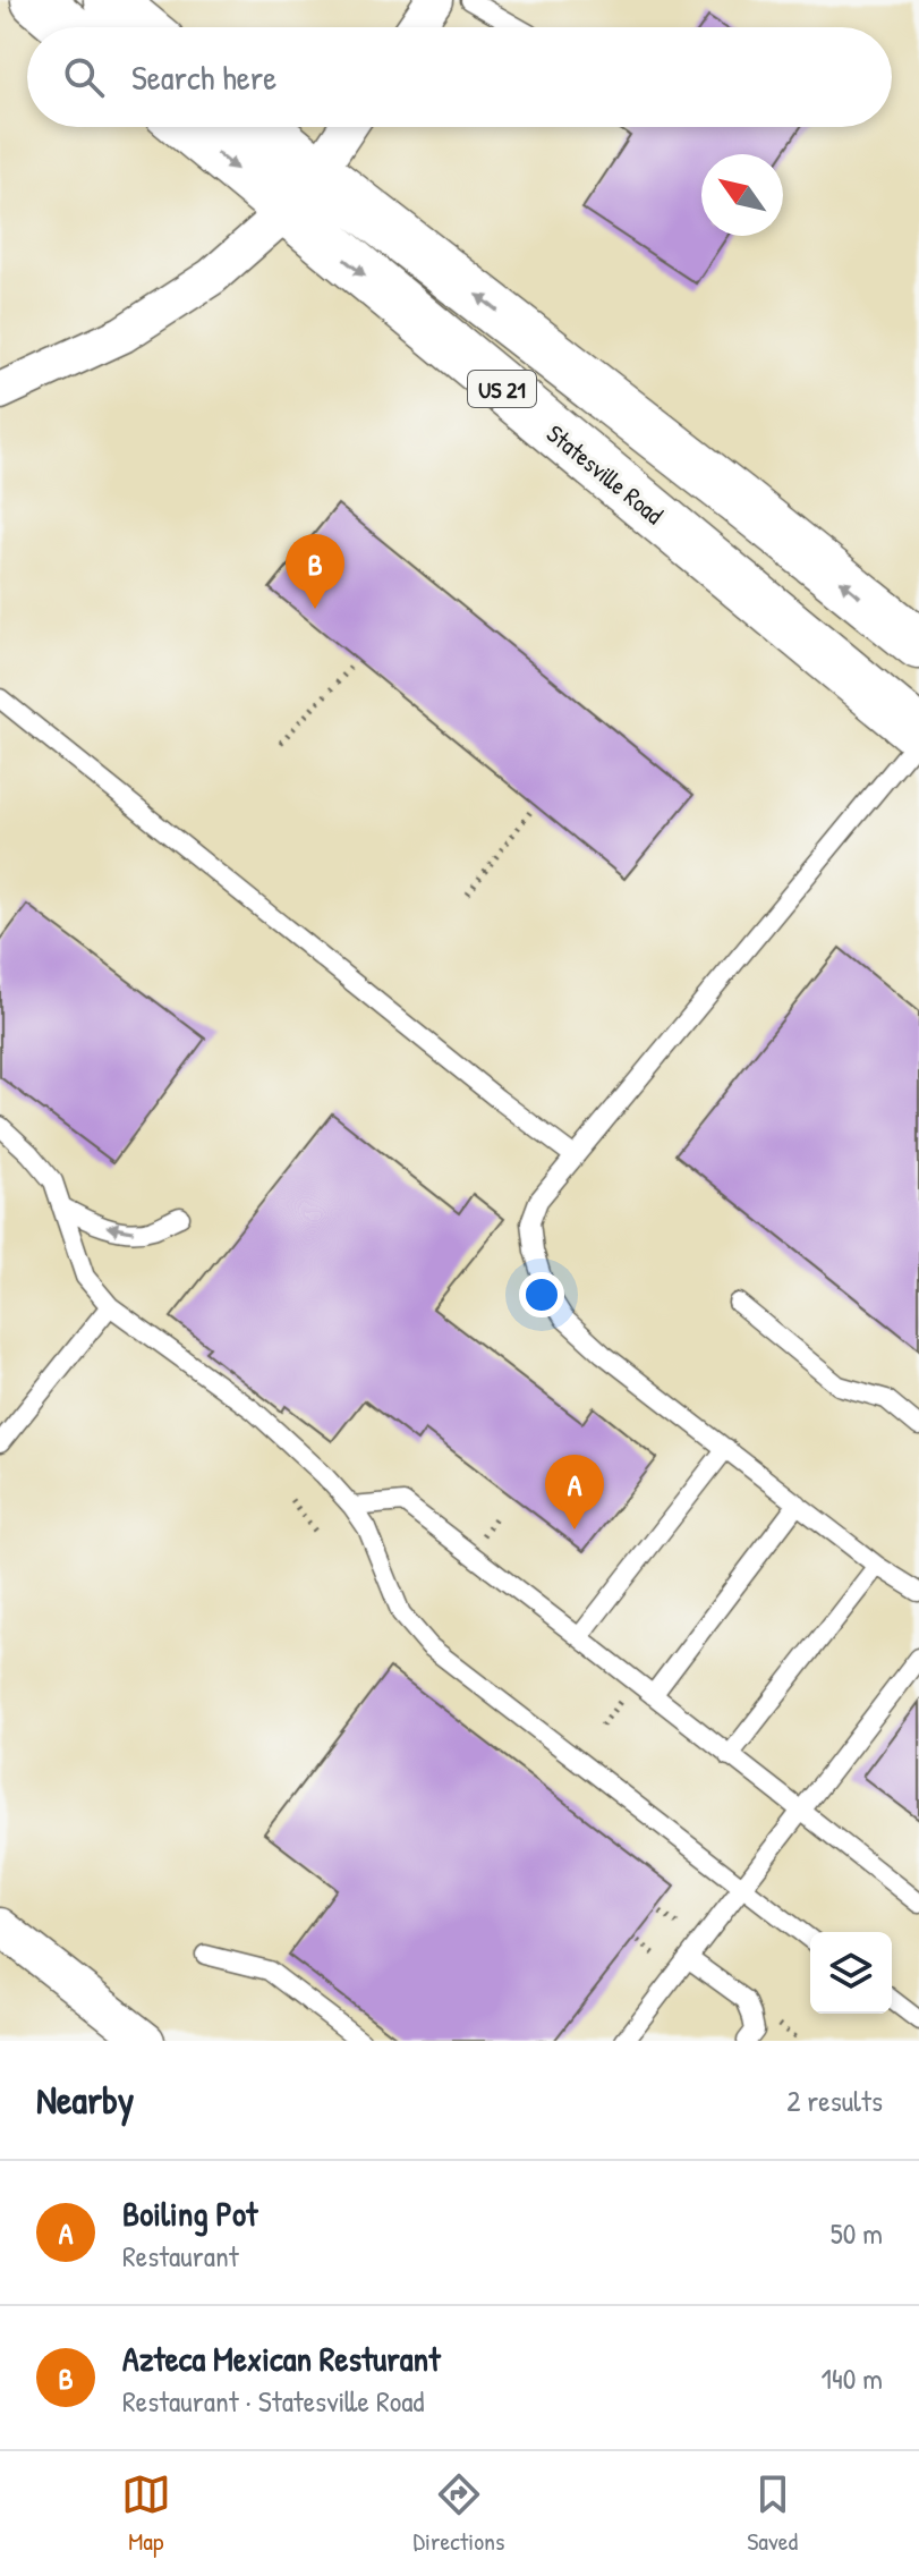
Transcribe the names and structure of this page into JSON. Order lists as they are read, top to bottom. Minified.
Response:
{"streets":{"main road":["US 21","Statesville Road"]},"north":"top left","page":{"search":"Search here","pins":["B","A"],"heading":["Nearby","2 results"],"list":[{"mark":"A","name":"Boiling Pot","note":"Restaurant","value":"50 m"},{"mark":"B","name":"Azteca Mexican Resturant","note":"Restaurant · Statesville Road","value":"140 m"}],"nav":["Map","Directions","Saved"]}}
